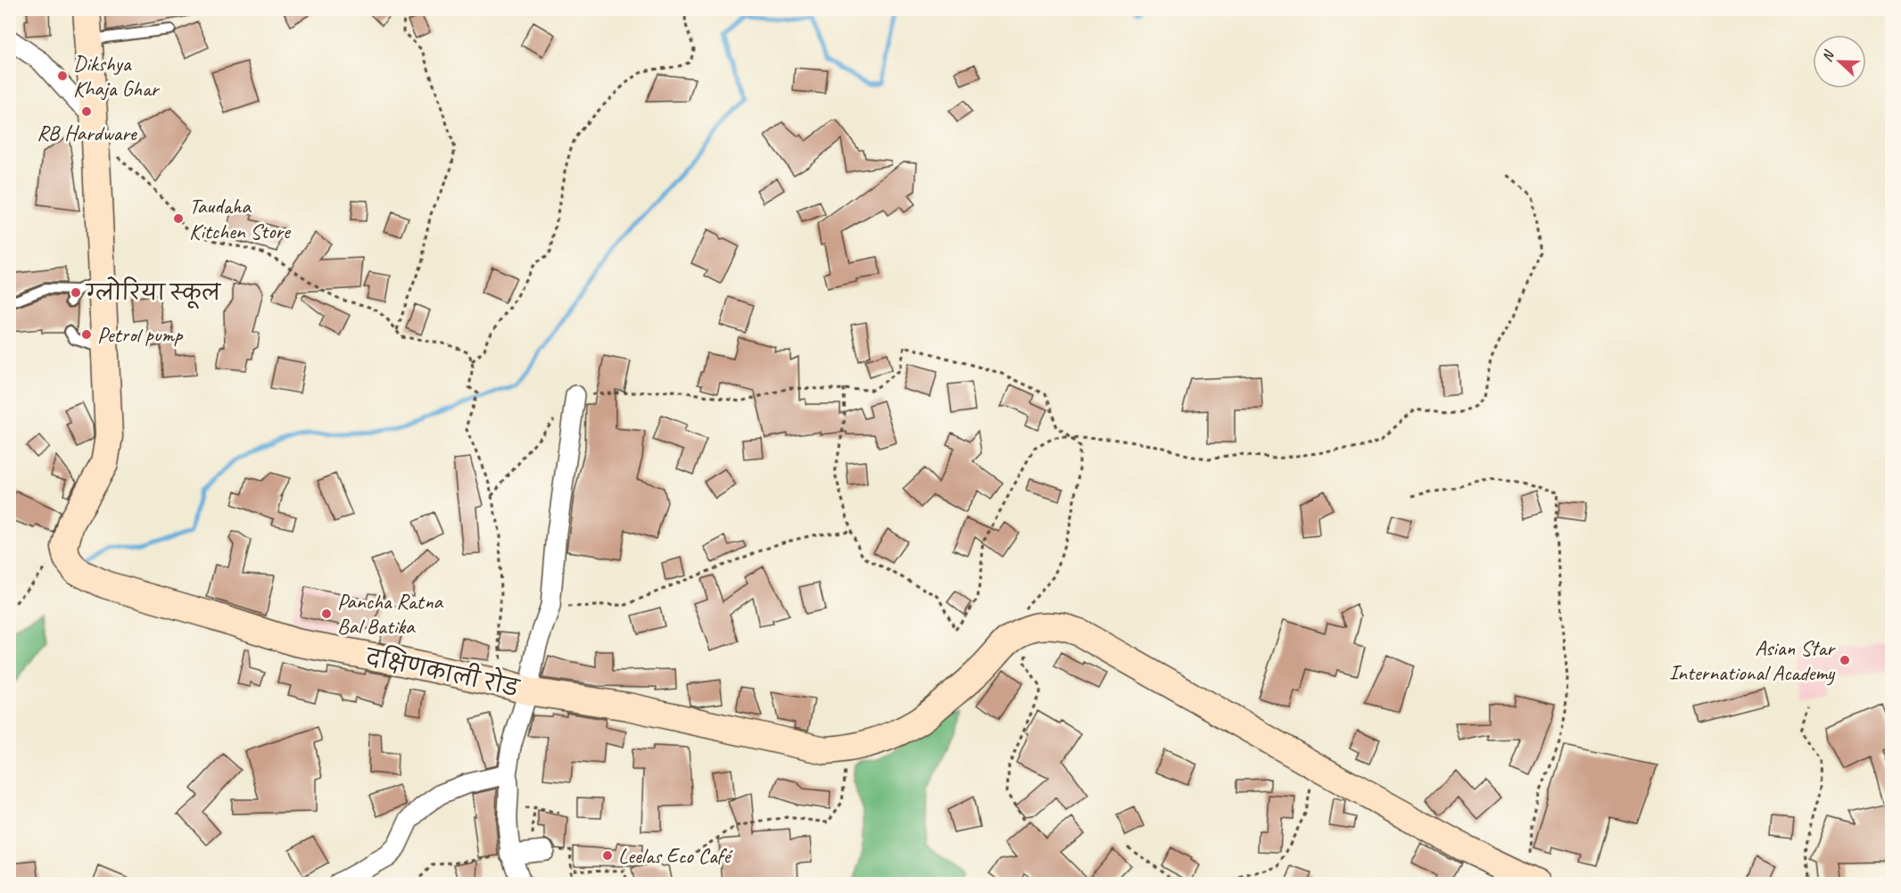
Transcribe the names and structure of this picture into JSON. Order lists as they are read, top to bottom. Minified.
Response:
{"streets":{"main road":["दक्षिणकाली रोड"]},"places":["Dikshya Khaja Ghar","RB Hardware","Taudaha Kitchen Store","ग्लोरिया स्कूल","Petrol pump","Pancha Ratna Bal Batika","Asian Star International Academy","Leelas Eco Café"],"north":"left"}
